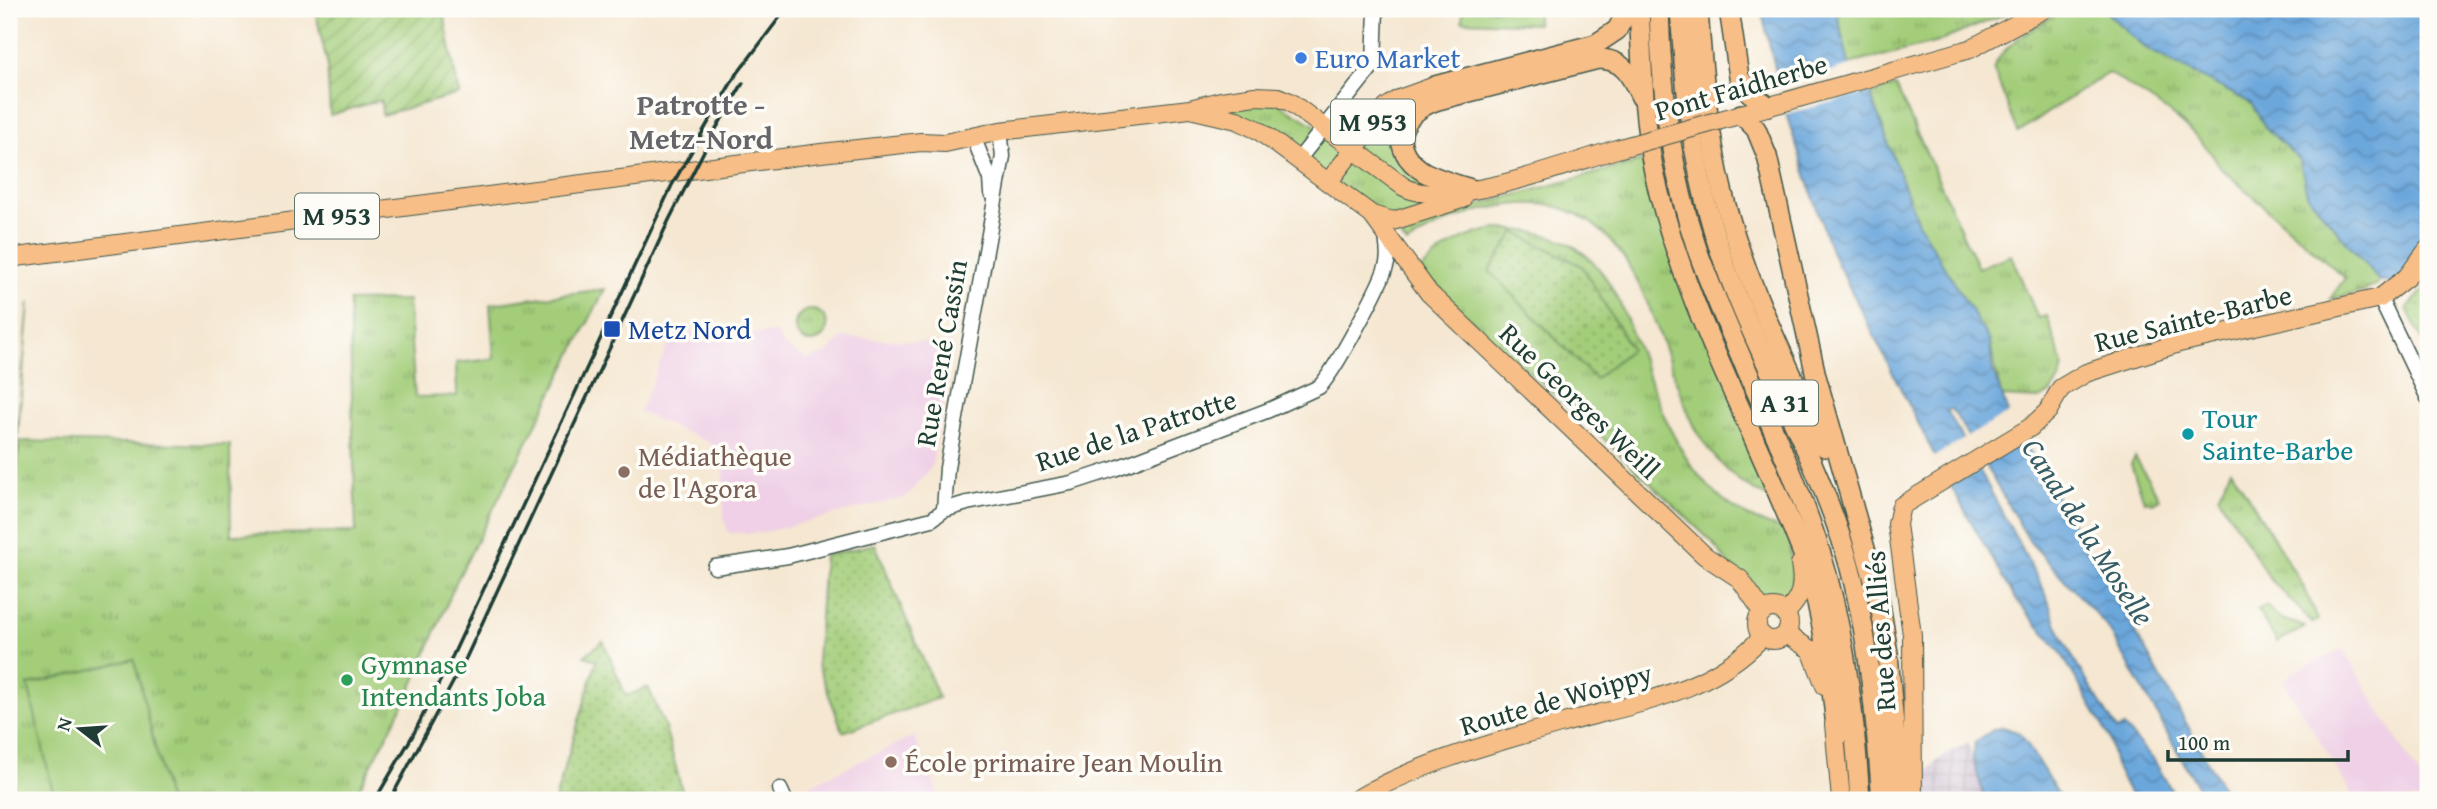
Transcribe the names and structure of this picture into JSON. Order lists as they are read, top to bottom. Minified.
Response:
{"streets":{"highway":["A 31"],"main road":["Pont Faidherbe","M 953","Rue Sainte-Barbe","Rue Georges Weill","Rue des Alliés","Route de Woippy"],"street":["Rue René Cassin","Rue de la Patrotte"]},"crossings":[["Pont Faidherbe","M 953"],["M 953","Rue René Cassin"],["M 953","Rue Georges Weill"],["Rue Sainte-Barbe","Rue des Alliés"],["Rue René Cassin","Rue de la Patrotte"],["Rue Georges Weill","Rue de la Patrotte"],["Rue Georges Weill","Rue des Alliés"],["Rue Georges Weill","Route de Woippy"],["Rue des Alliés","Route de Woippy"]],"districts":["Patrotte - Metz-Nord"],"water":["Canal de la Moselle"],"places":{"other":["Euro Market","Tour Sainte-Barbe","Médiathèque de l'Agora","Gymnase Intendants Joba","École primaire Jean Moulin"],"transit":["Metz Nord"]},"scale_bar":"100 m","north":"left"}
